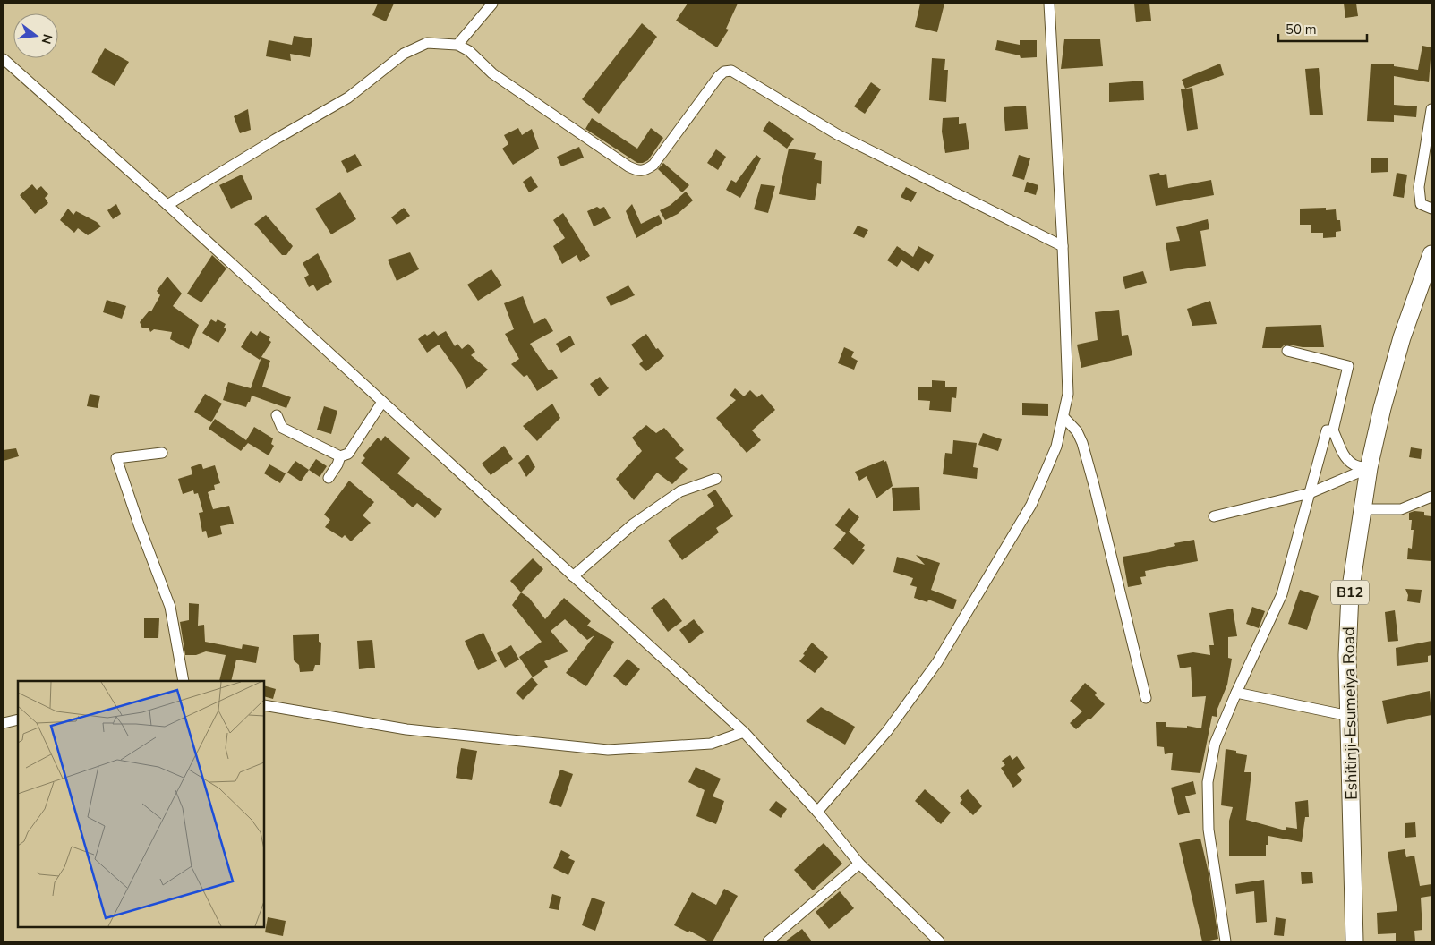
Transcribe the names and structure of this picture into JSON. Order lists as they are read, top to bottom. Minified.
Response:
{"streets":{"highway":["B12","Eshitinji-Esumeiya Road"]},"scale_bar":"50 m","north":"right"}
